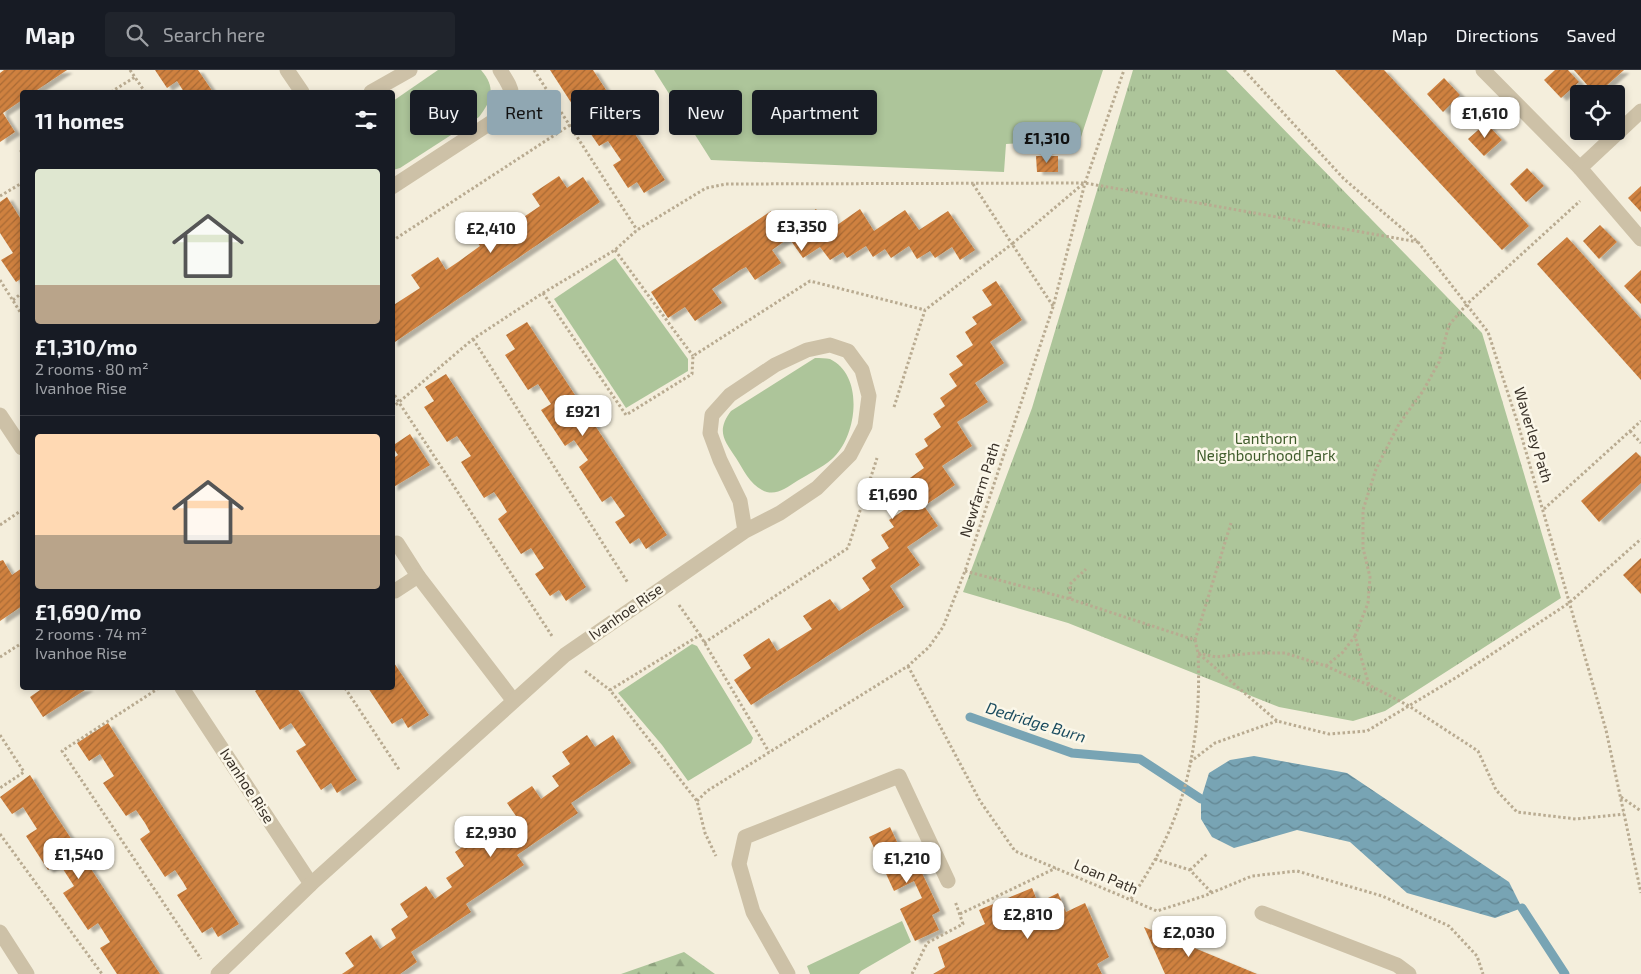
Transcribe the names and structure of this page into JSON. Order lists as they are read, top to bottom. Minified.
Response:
{"streets":{"street":["Ivanhoe Rise"],"path":["Waverley Path","Newfarm Path","Loan Path"]},"crossings":[["Newfarm Path","Loan Path"]],"water":["Dedridge Burn"],"parks":["Lanthorn Neighbourhood Park"],"page":{"header":"Map","search":"Search here","nav":["Map","Directions","Saved"],"chip":["Buy","Rent","Filters","New","Apartment"],"heading":"11 homes","price":["£1,610","£1,310","£3,350","£2,410","£921","£1,690","£2,930","£1,540","£1,210","£2,810","£2,030"],"list":[{"name":"£1,310/mo","note":"2 rooms · 80 m² · Ivanhoe Rise"},{"name":"£1,690/mo","note":"2 rooms · 74 m² · Ivanhoe Rise"}]}}
